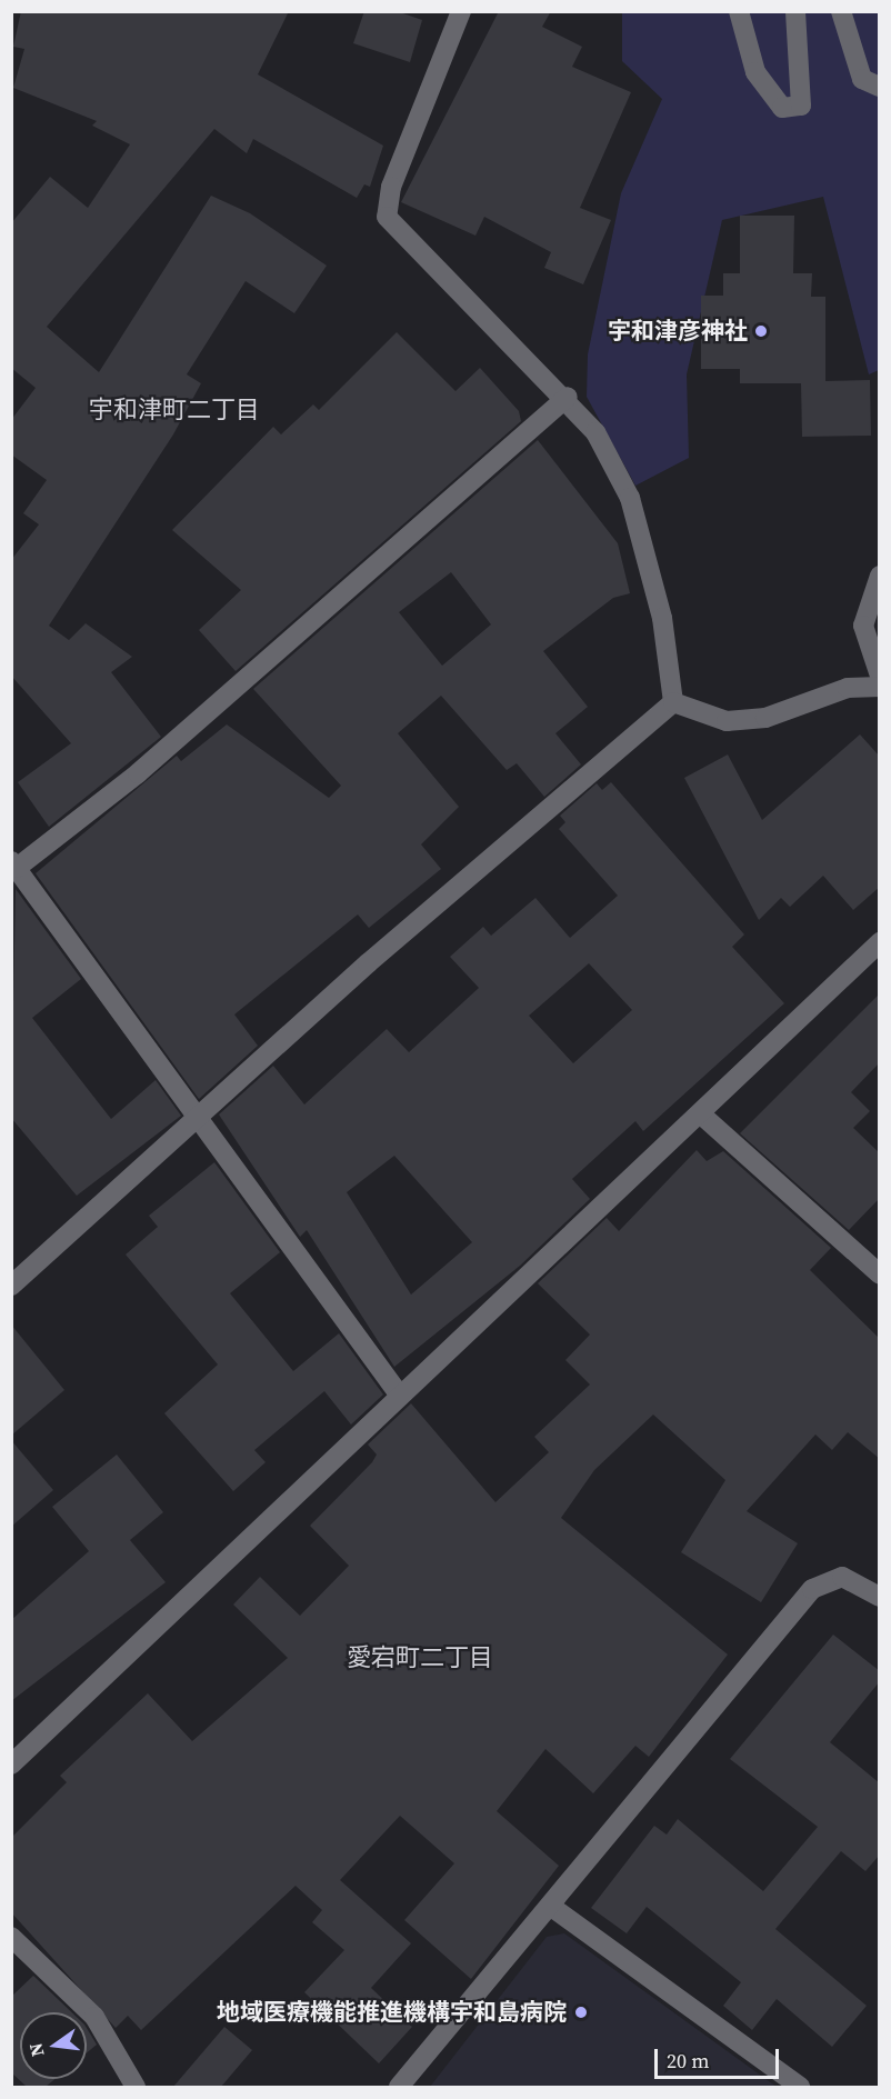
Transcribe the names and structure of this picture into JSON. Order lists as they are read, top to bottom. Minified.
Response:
{"districts":["宇和津町二丁目","愛宕町二丁目"],"places":["宇和津彦神社","地域医療機能推進機構宇和島病院"],"scale_bar":"20 m","north":"left"}
